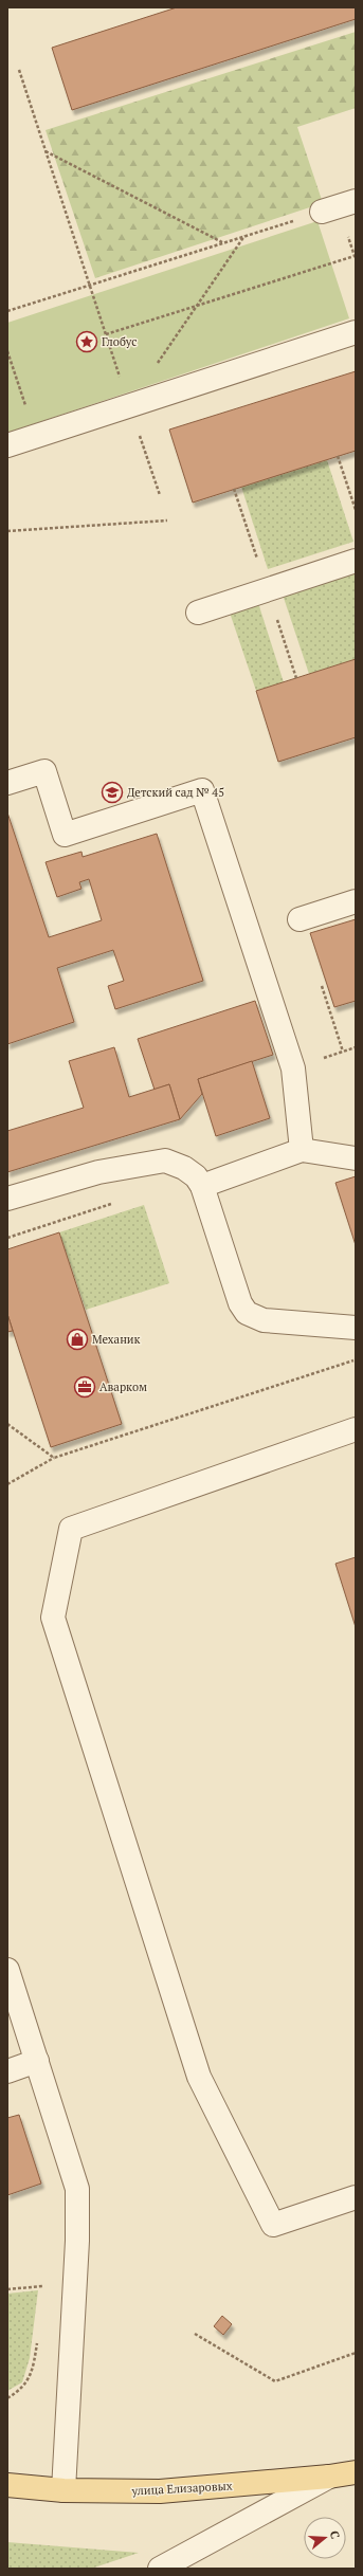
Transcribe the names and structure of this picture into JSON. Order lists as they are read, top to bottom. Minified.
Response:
{"streets":{"main road":["улица Елизаровых"]},"places":{"place":["Глобус"],"school or university":["Детский сад № 45"],"shop":["Механик"],"office":["Аварком"]},"north":"right"}
